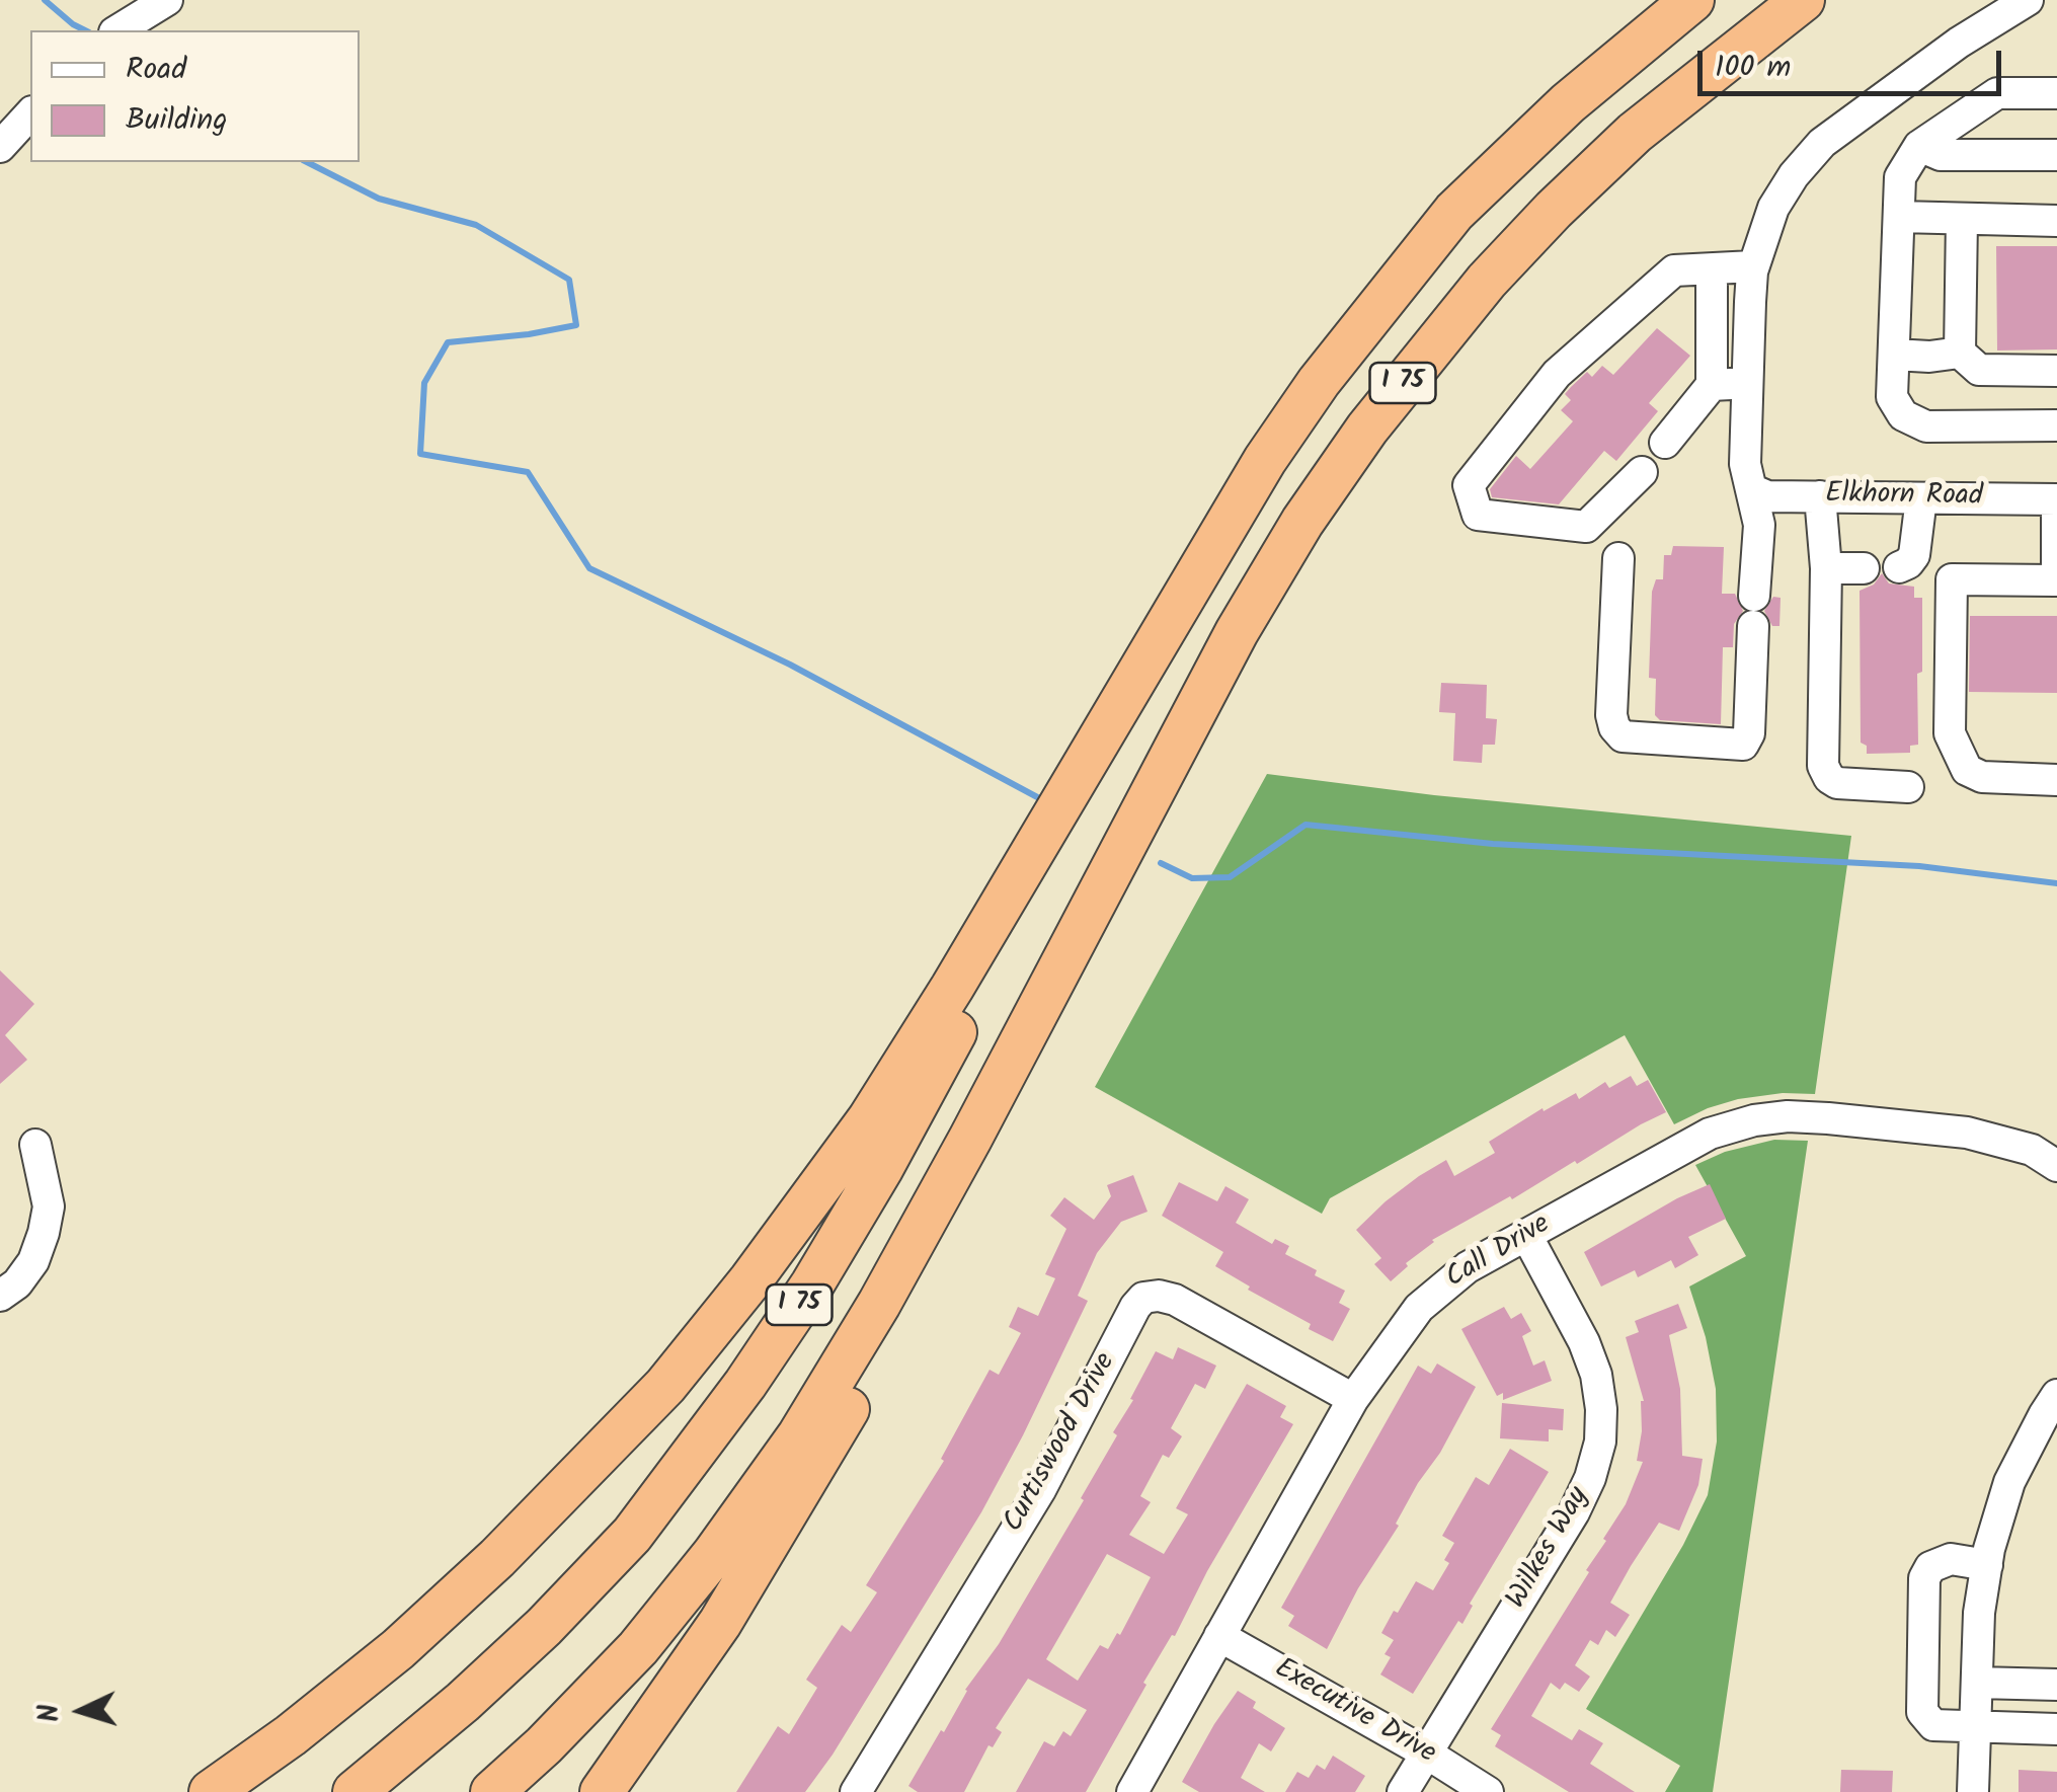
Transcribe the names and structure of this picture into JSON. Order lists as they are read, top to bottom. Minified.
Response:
{"streets":{"highway":["I 75"],"street":["Elkhorn Road","Call Drive","Curtiswood Drive","Wilkes Way","Executive Drive"]},"crossings":[["Call Drive","Curtiswood Drive"],["Call Drive","Wilkes Way"],["Call Drive","Executive Drive"],["Wilkes Way","Executive Drive"]],"legend":["Road","Building"],"scale_bar":"100 m","north":"left"}
